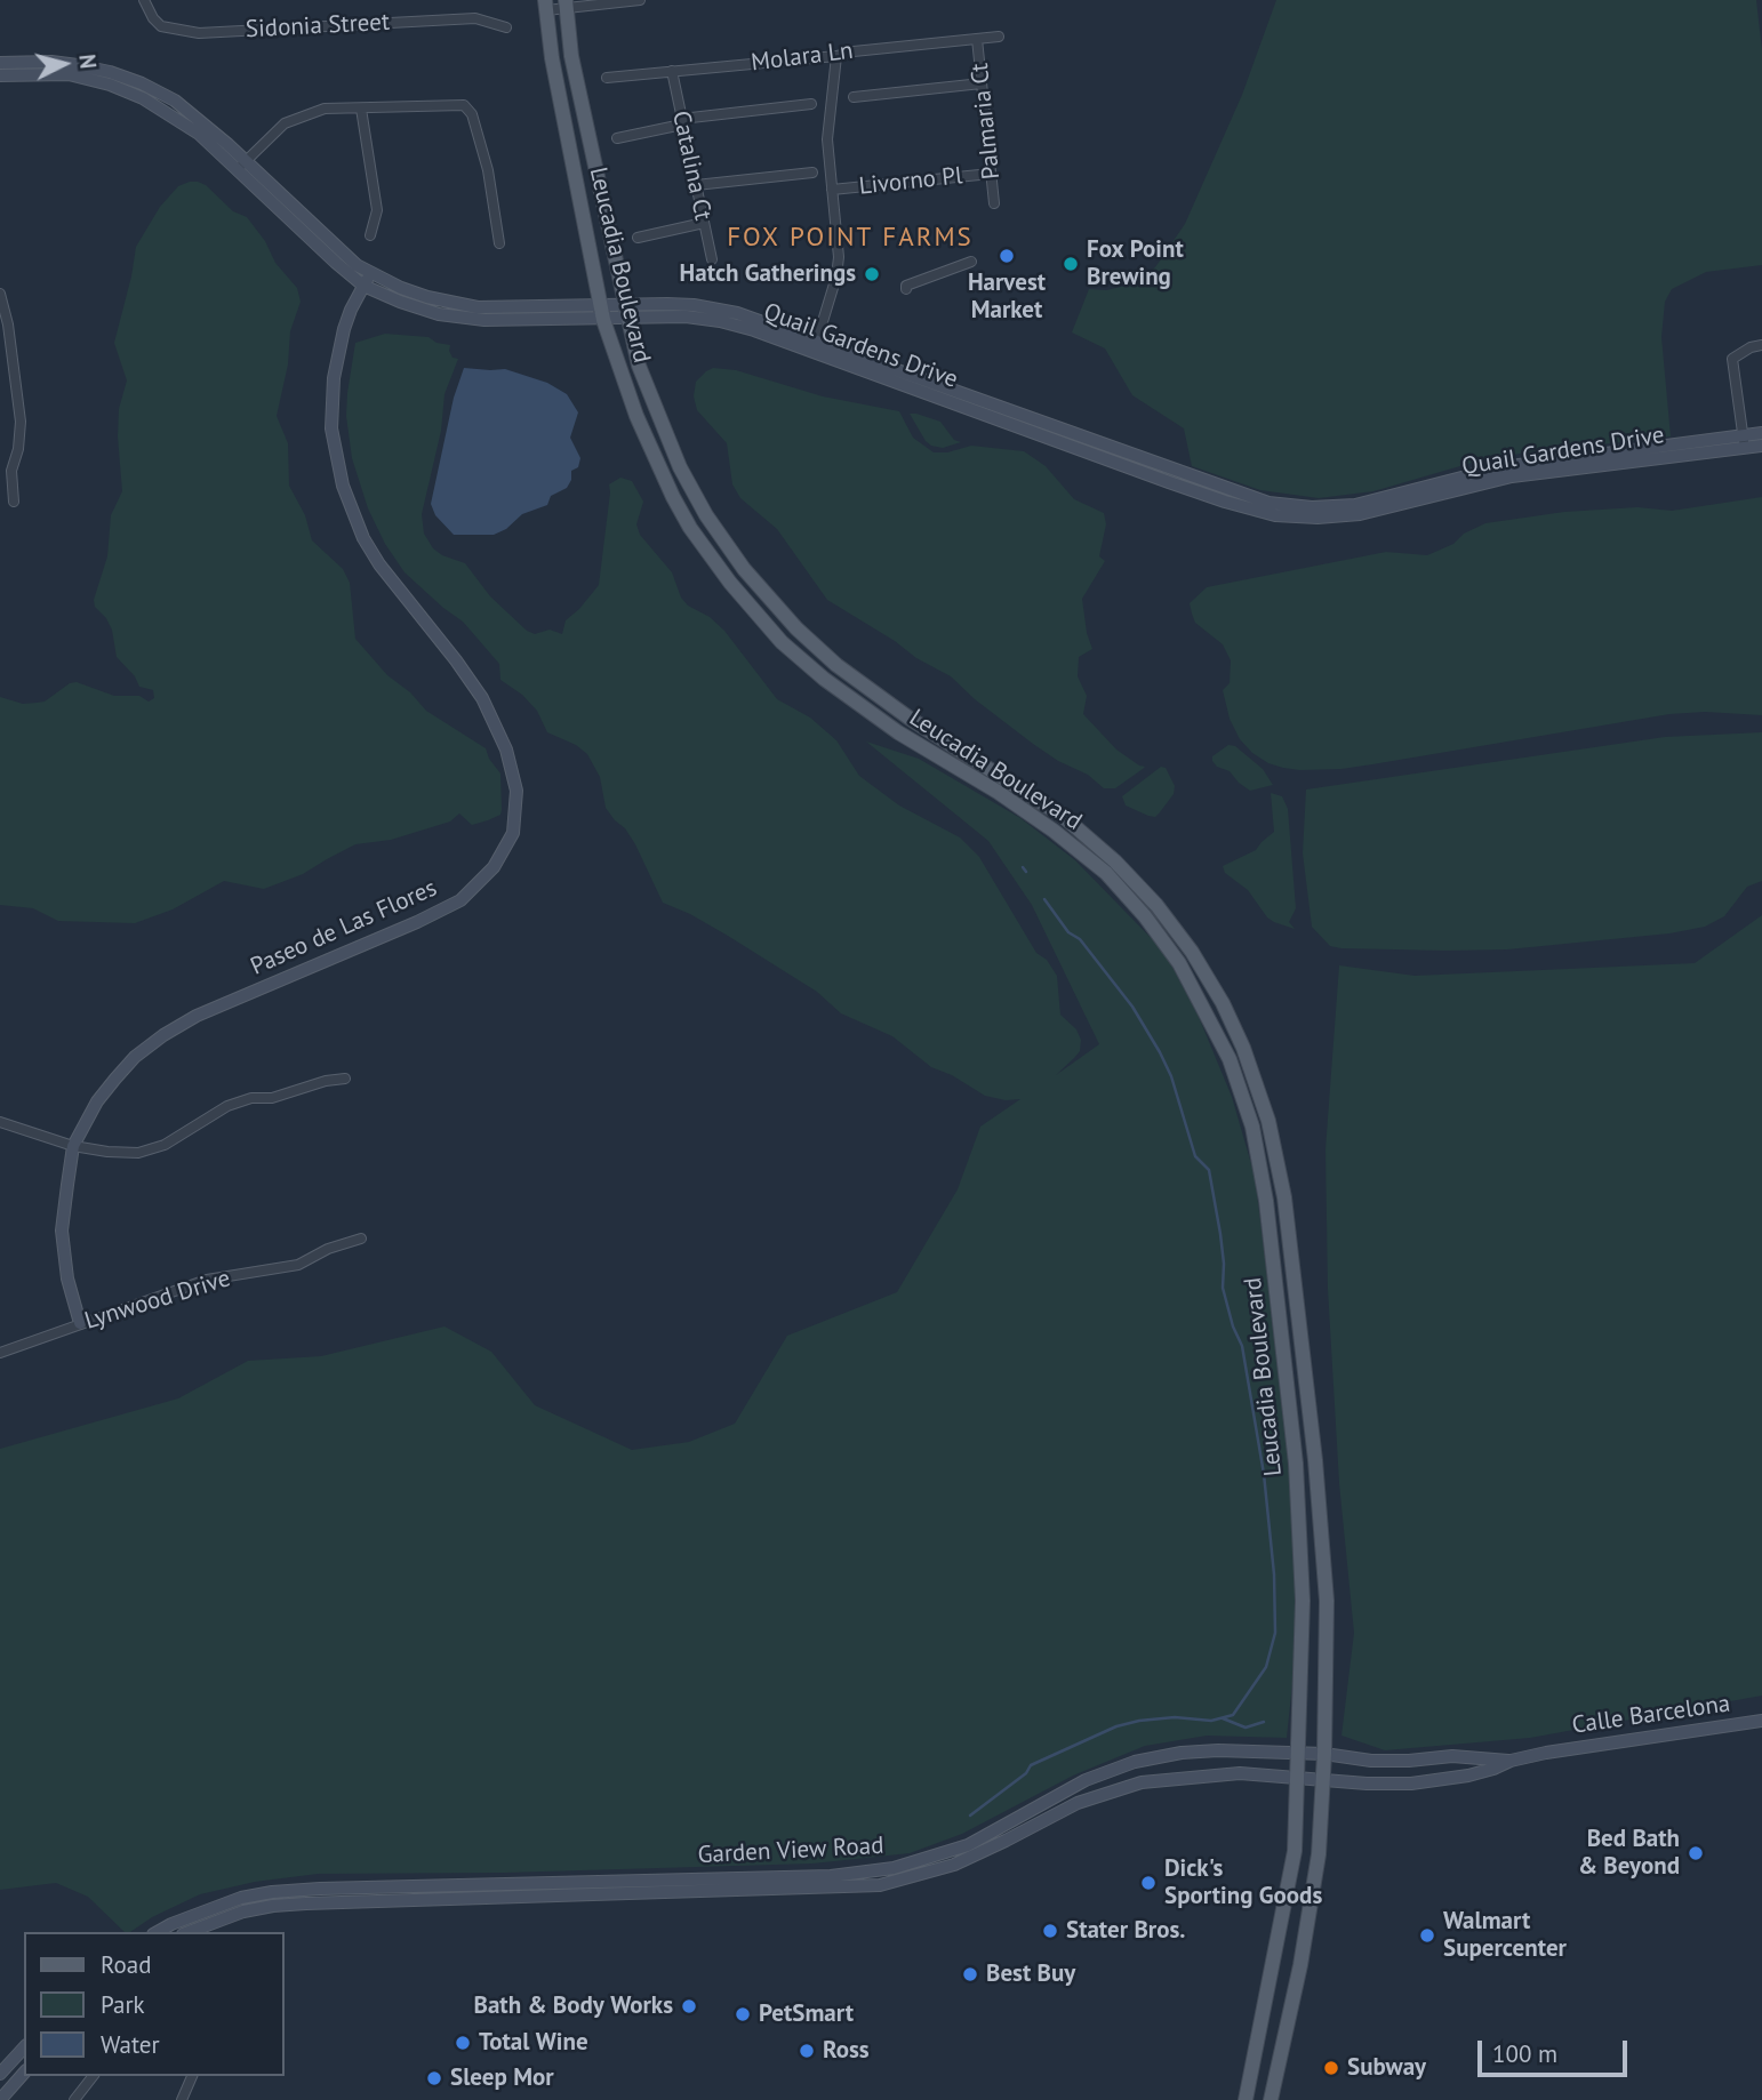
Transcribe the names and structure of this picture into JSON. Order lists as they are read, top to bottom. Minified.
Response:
{"streets":{"main road":["Leucadia Boulevard","Quail Gardens Drive","Paseo de Las Flores","Calle Barcelona","Garden View Road"],"street":["Sidonia Street","Molara Ln","Palmaria Ct","Catalina Ct","Livorno Pl","Lynwood Drive"]},"crossings":[["Molara Ln","Palmaria Ct"],["Molara Ln","Catalina Ct"],["Palmaria Ct","Livorno Pl"],["Leucadia Boulevard","Quail Gardens Drive"],["Leucadia Boulevard","Garden View Road"],["Quail Gardens Drive","Paseo de Las Flores"],["Paseo de Las Flores","Lynwood Drive"],["Calle Barcelona","Garden View Road"]],"districts":["FOX POINT FARMS"],"places":["Harvest Market","Fox Point Brewing","Hatch Gatherings","Bed Bath & Beyond","Dick's Sporting Goods","Stater Bros.","Walmart Supercenter","Best Buy","Bath & Body Works","PetSmart","Total Wine","Ross","Subway","Sleep Mor"],"legend":["Road","Park","Water"],"scale_bar":"100 m","north":"right"}
